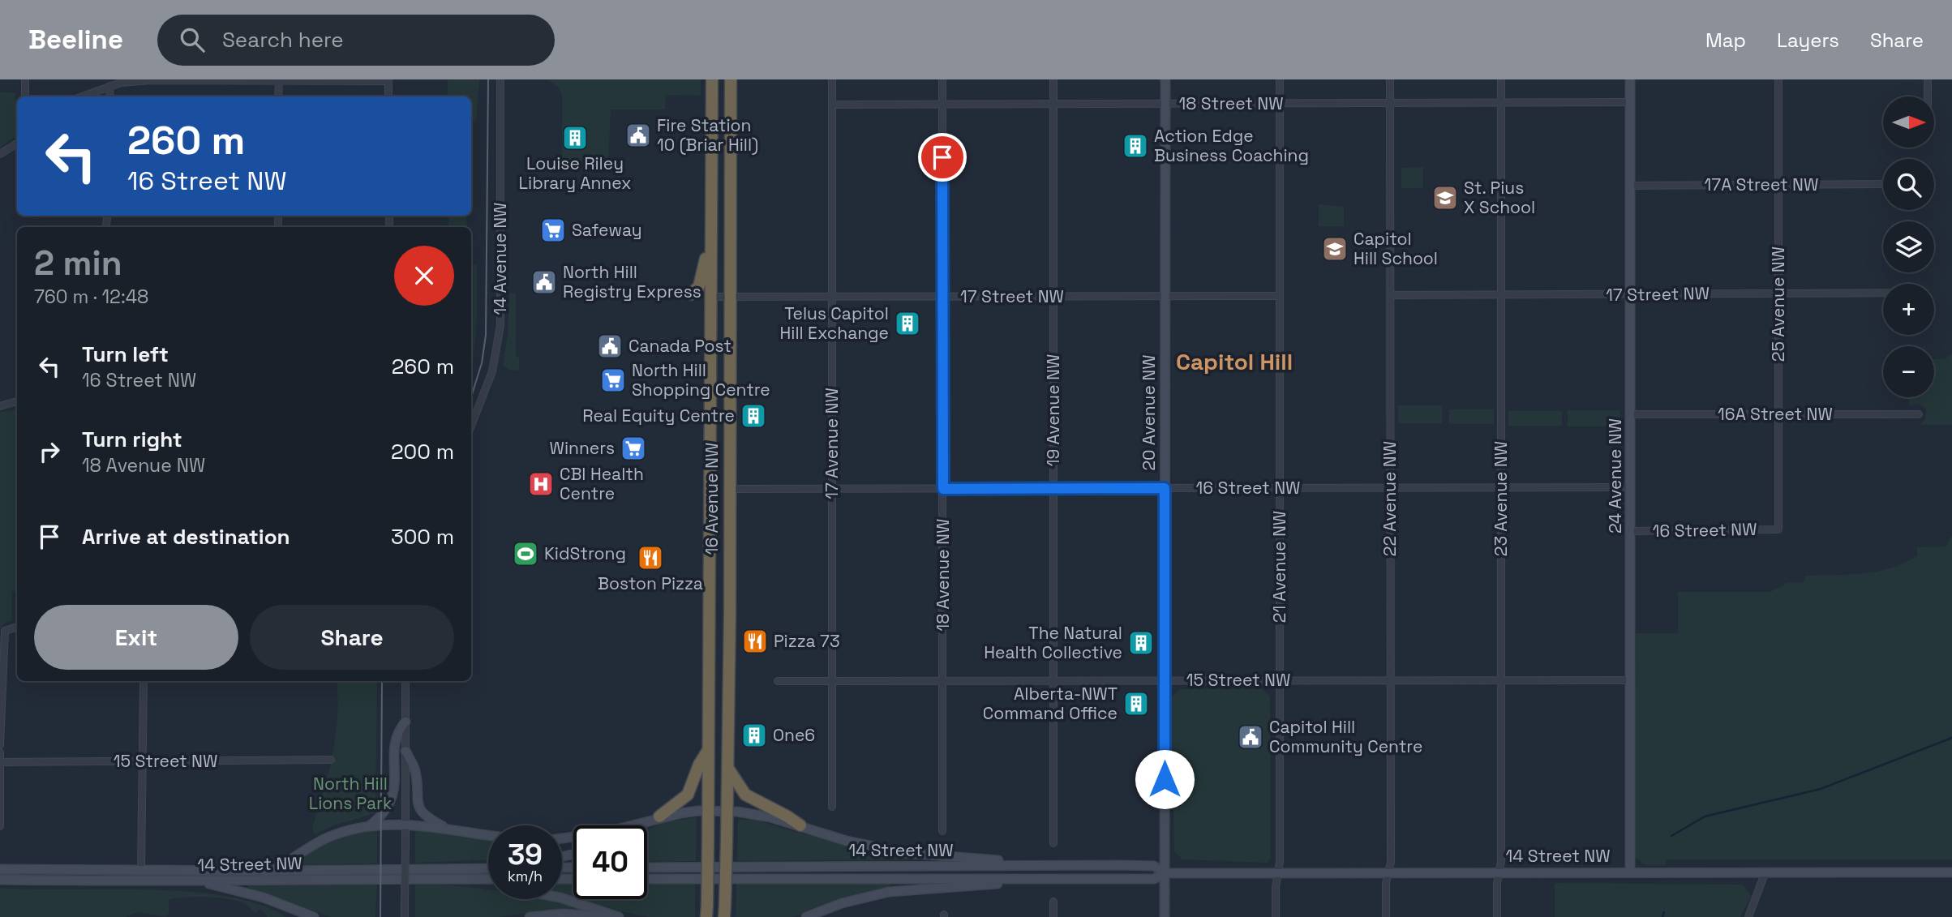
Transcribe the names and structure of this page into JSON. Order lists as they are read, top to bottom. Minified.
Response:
{"streets":{"highway":["16 Avenue NW"],"main road":["20 Avenue NW","24 Avenue NW","14 Street NW"],"street":["18 Street NW","17A Street NW","14 Avenue NW","17 Street NW","25 Avenue NW","19 Avenue NW","16A Street NW","17 Avenue NW","16 Street NW","22 Avenue NW","23 Avenue NW","21 Avenue NW","18 Avenue NW","15 Street NW"]},"crossings":[["18 Street NW","19 Avenue NW"],["18 Street NW","20 Avenue NW"],["18 Street NW","17 Avenue NW"],["18 Street NW","24 Avenue NW"],["18 Street NW","22 Avenue NW"],["18 Street NW","23 Avenue NW"],["18 Street NW","21 Avenue NW"],["18 Street NW","18 Avenue NW"],["17A Street NW","25 Avenue NW"],["17A Street NW","24 Avenue NW"],["17 Street NW","25 Avenue NW"],["17 Street NW","19 Avenue NW"],["17 Street NW","20 Avenue NW"],["17 Street NW","17 Avenue NW"],["17 Street NW","24 Avenue NW"],["17 Street NW","16 Avenue NW"],["17 Street NW","22 Avenue NW"],["17 Street NW","23 Avenue NW"],["17 Street NW","21 Avenue NW"],["17 Street NW","18 Avenue NW"],["25 Avenue NW","16A Street NW"],["25 Avenue NW","16 Street NW"],["19 Avenue NW","16 Street NW"],["19 Avenue NW","15 Street NW"],["20 Avenue NW","16 Street NW"],["20 Avenue NW","15 Street NW"],["20 Avenue NW","14 Street NW"],["16A Street NW","24 Avenue NW"],["17 Avenue NW","16 Street NW"],["17 Avenue NW","15 Street NW"],["24 Avenue NW","16 Street NW"],["24 Avenue NW","15 Street NW"],["24 Avenue NW","14 Street NW"],["16 Street NW","16 Avenue NW"],["16 Street NW","22 Avenue NW"],["16 Street NW","23 Avenue NW"],["16 Street NW","21 Avenue NW"],["16 Street NW","18 Avenue NW"],["22 Avenue NW","15 Street NW"],["22 Avenue NW","14 Street NW"],["23 Avenue NW","15 Street NW"],["23 Avenue NW","14 Street NW"],["21 Avenue NW","15 Street NW"],["21 Avenue NW","14 Street NW"],["18 Avenue NW","15 Street NW"]],"districts":["Capitol Hill"],"parks":["North Hill Lions Park"],"places":{"public building":["Fire Station 10 (Briar Hill)","North Hill Registry Express","Canada Post","Capitol Hill Community Centre"],"building":["Louise Riley Library Annex","Action Edge Business Coaching","Telus Capitol Hill Exchange","Real Equity Centre","The Natural Health Collective","Alberta-NWT Command Office","One6"],"school or university":["St. Pius X School","Capitol Hill School"],"supermarket":["Safeway","North Hill Shopping Centre","Winners"],"hospital":["CBI Health Centre"],"sports":["KidStrong"],"restaurant":["Boston Pizza","Pizza 73"]},"north":"right","page":{"header":"Beeline","search":"Search here","nav":["Map","Layers","Share"],"map_buttons":["+","−"],"turn":["260 m","16 Street NW"],"heading":["2 min","760 m · 12:48"],"list":[{"name":"Turn left","note":"16 Street NW","value":"260 m"},{"name":"Turn right","note":"18 Avenue NW","value":"200 m"},{"name":"Arrive at destination","value":"300 m"}],"buttons":["Exit","Share"],"speed":"39 km/h","limit":"40"}}
